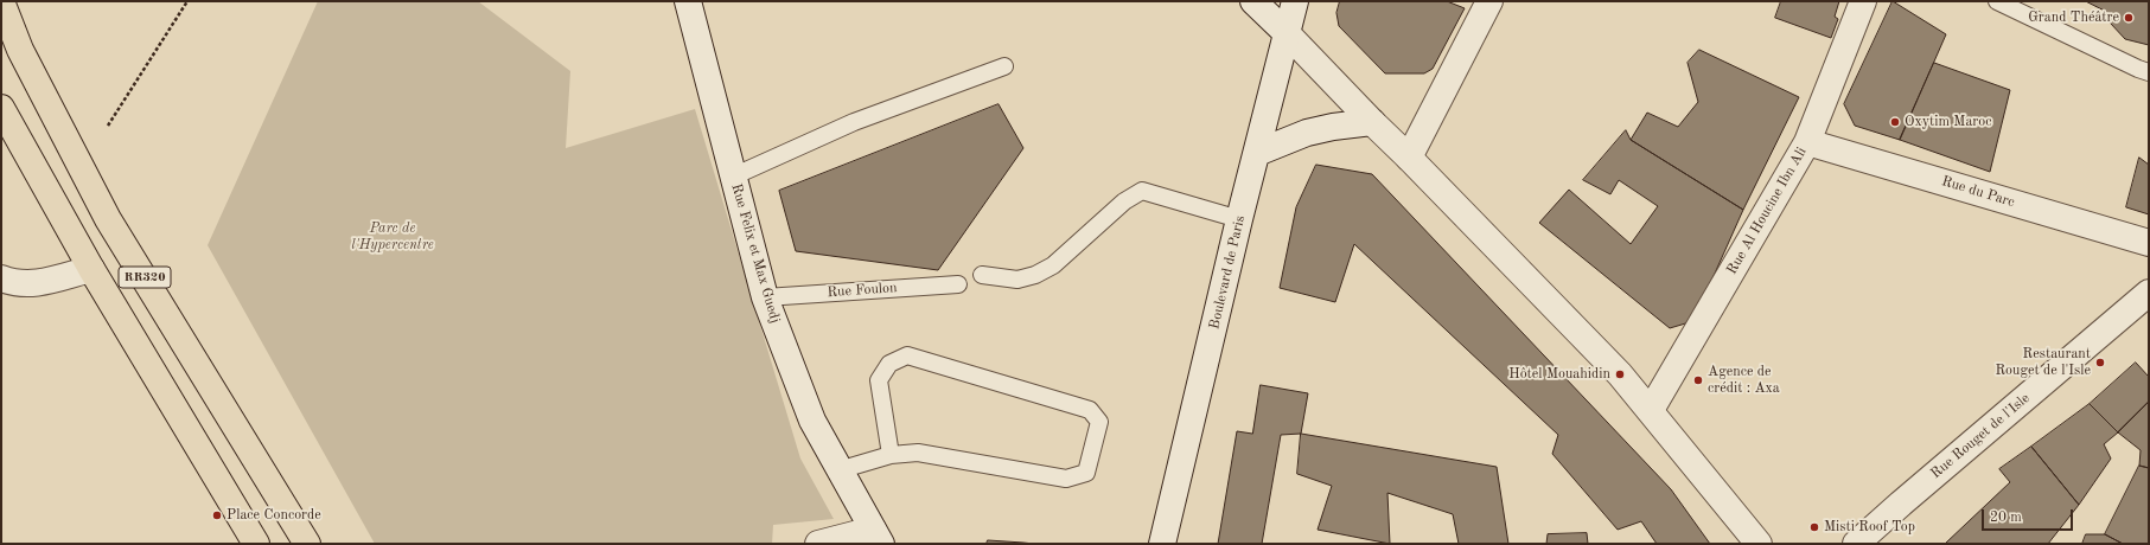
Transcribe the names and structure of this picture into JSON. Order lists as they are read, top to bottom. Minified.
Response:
{"streets":{"main road":["RR320"],"street":["Rue du Parc","Rue Al Houcine Ibn Ali","Rue Felix et Max Guedj","Boulevard de Paris","Rue Rouget de l'Isle"],"lane":["Rue Foulon"]},"crossings":[["Rue du Parc","Rue Al Houcine Ibn Ali"],["Rue Felix et Max Guedj","Rue Foulon"]],"parks":["Parc de l'Hypercentre"],"places":["Grand Théâtre","Oxytim Maroc","Restaurant Rouget de l'Isle","Hôtel Mouahidin","Agence de crédit : Axa","Place Concorde","Misti Roof Top"],"scale_bar":"20 m"}
